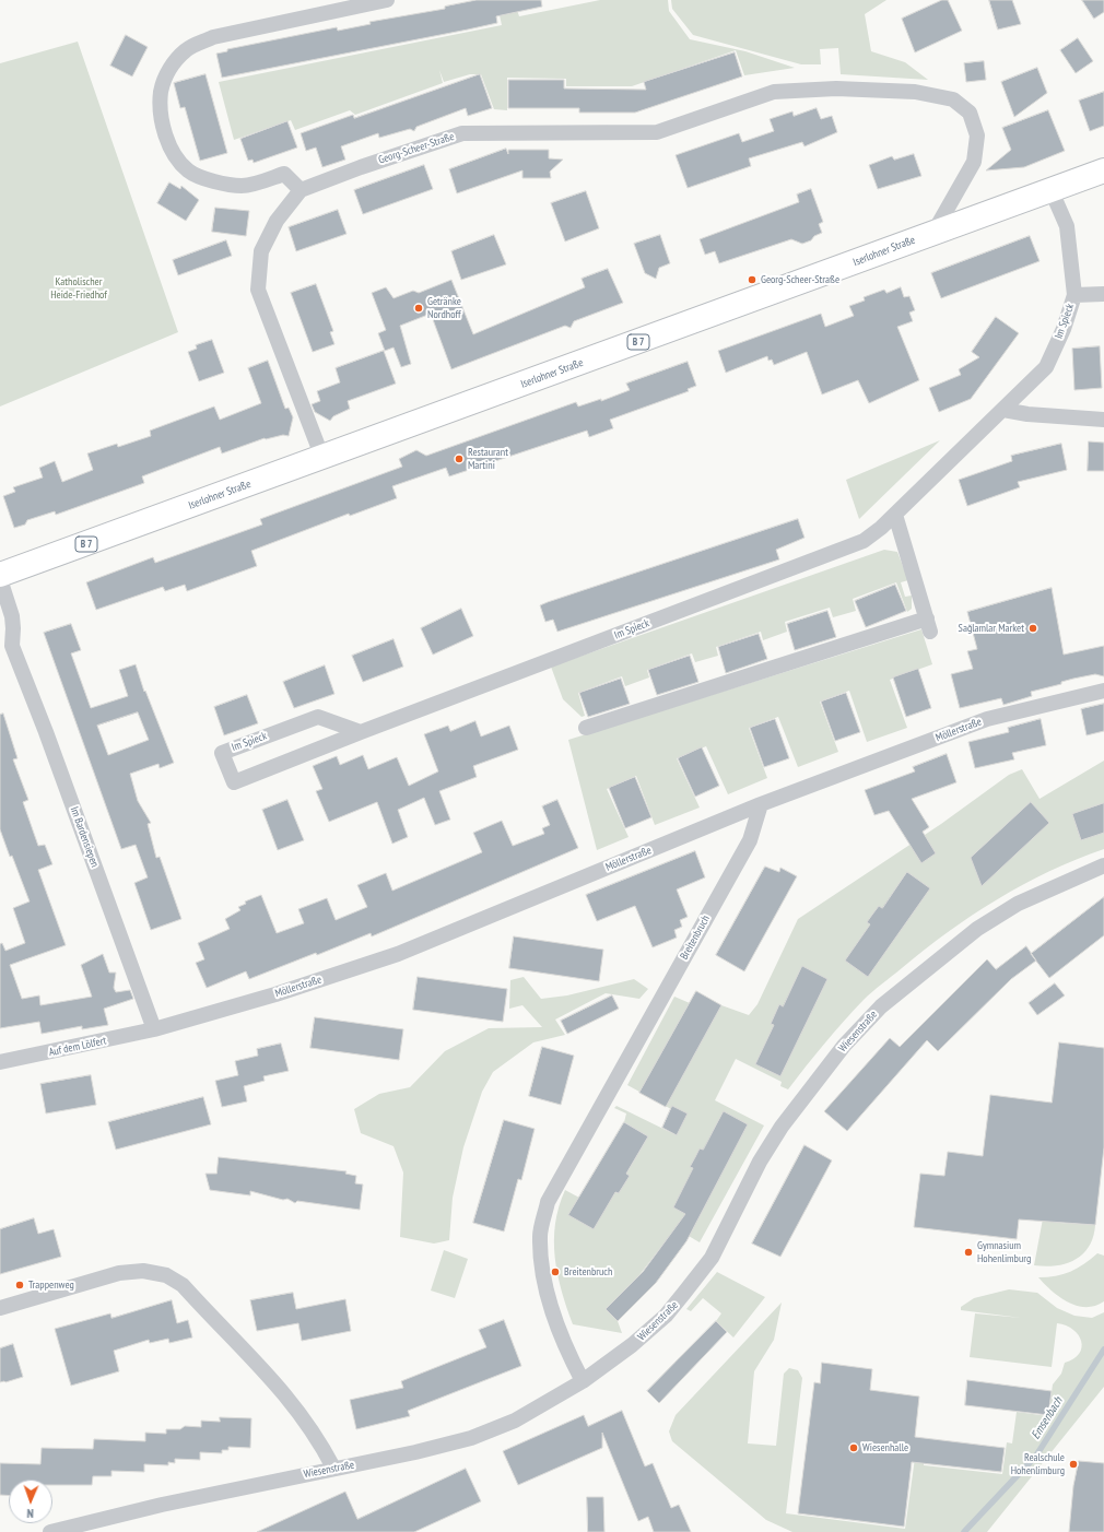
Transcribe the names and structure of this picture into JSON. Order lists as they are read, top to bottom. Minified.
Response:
{"streets":{"main road":["Iserlohner Straße","B 7"],"street":["Georg-Scheer-Straße","Im Spieck","Möllerstraße","Im Bardensiepen","Breitenbruch","Wiesenstraße","Auf dem Lölfert"]},"crossings":[["Georg-Scheer-Straße","Iserlohner Straße"],["Iserlohner Straße","Im Spieck"],["Möllerstraße","Im Bardensiepen"],["Möllerstraße","Breitenbruch"],["Möllerstraße","Auf dem Lölfert"],["Im Bardensiepen","Auf dem Lölfert"],["Breitenbruch","Wiesenstraße"]],"water":["Emsenbach"],"parks":["Katholischer Heide-Friedhof"],"places":["Georg-Scheer-Straße","Getränke Nordhoff","Restaurant Martini","Sağlamlar Market","Gymnasium Hohenlimburg","Breitenbruch","Trappenweg","Wiesenhalle","Realschule Hohenlimburg"],"north":"bottom"}
